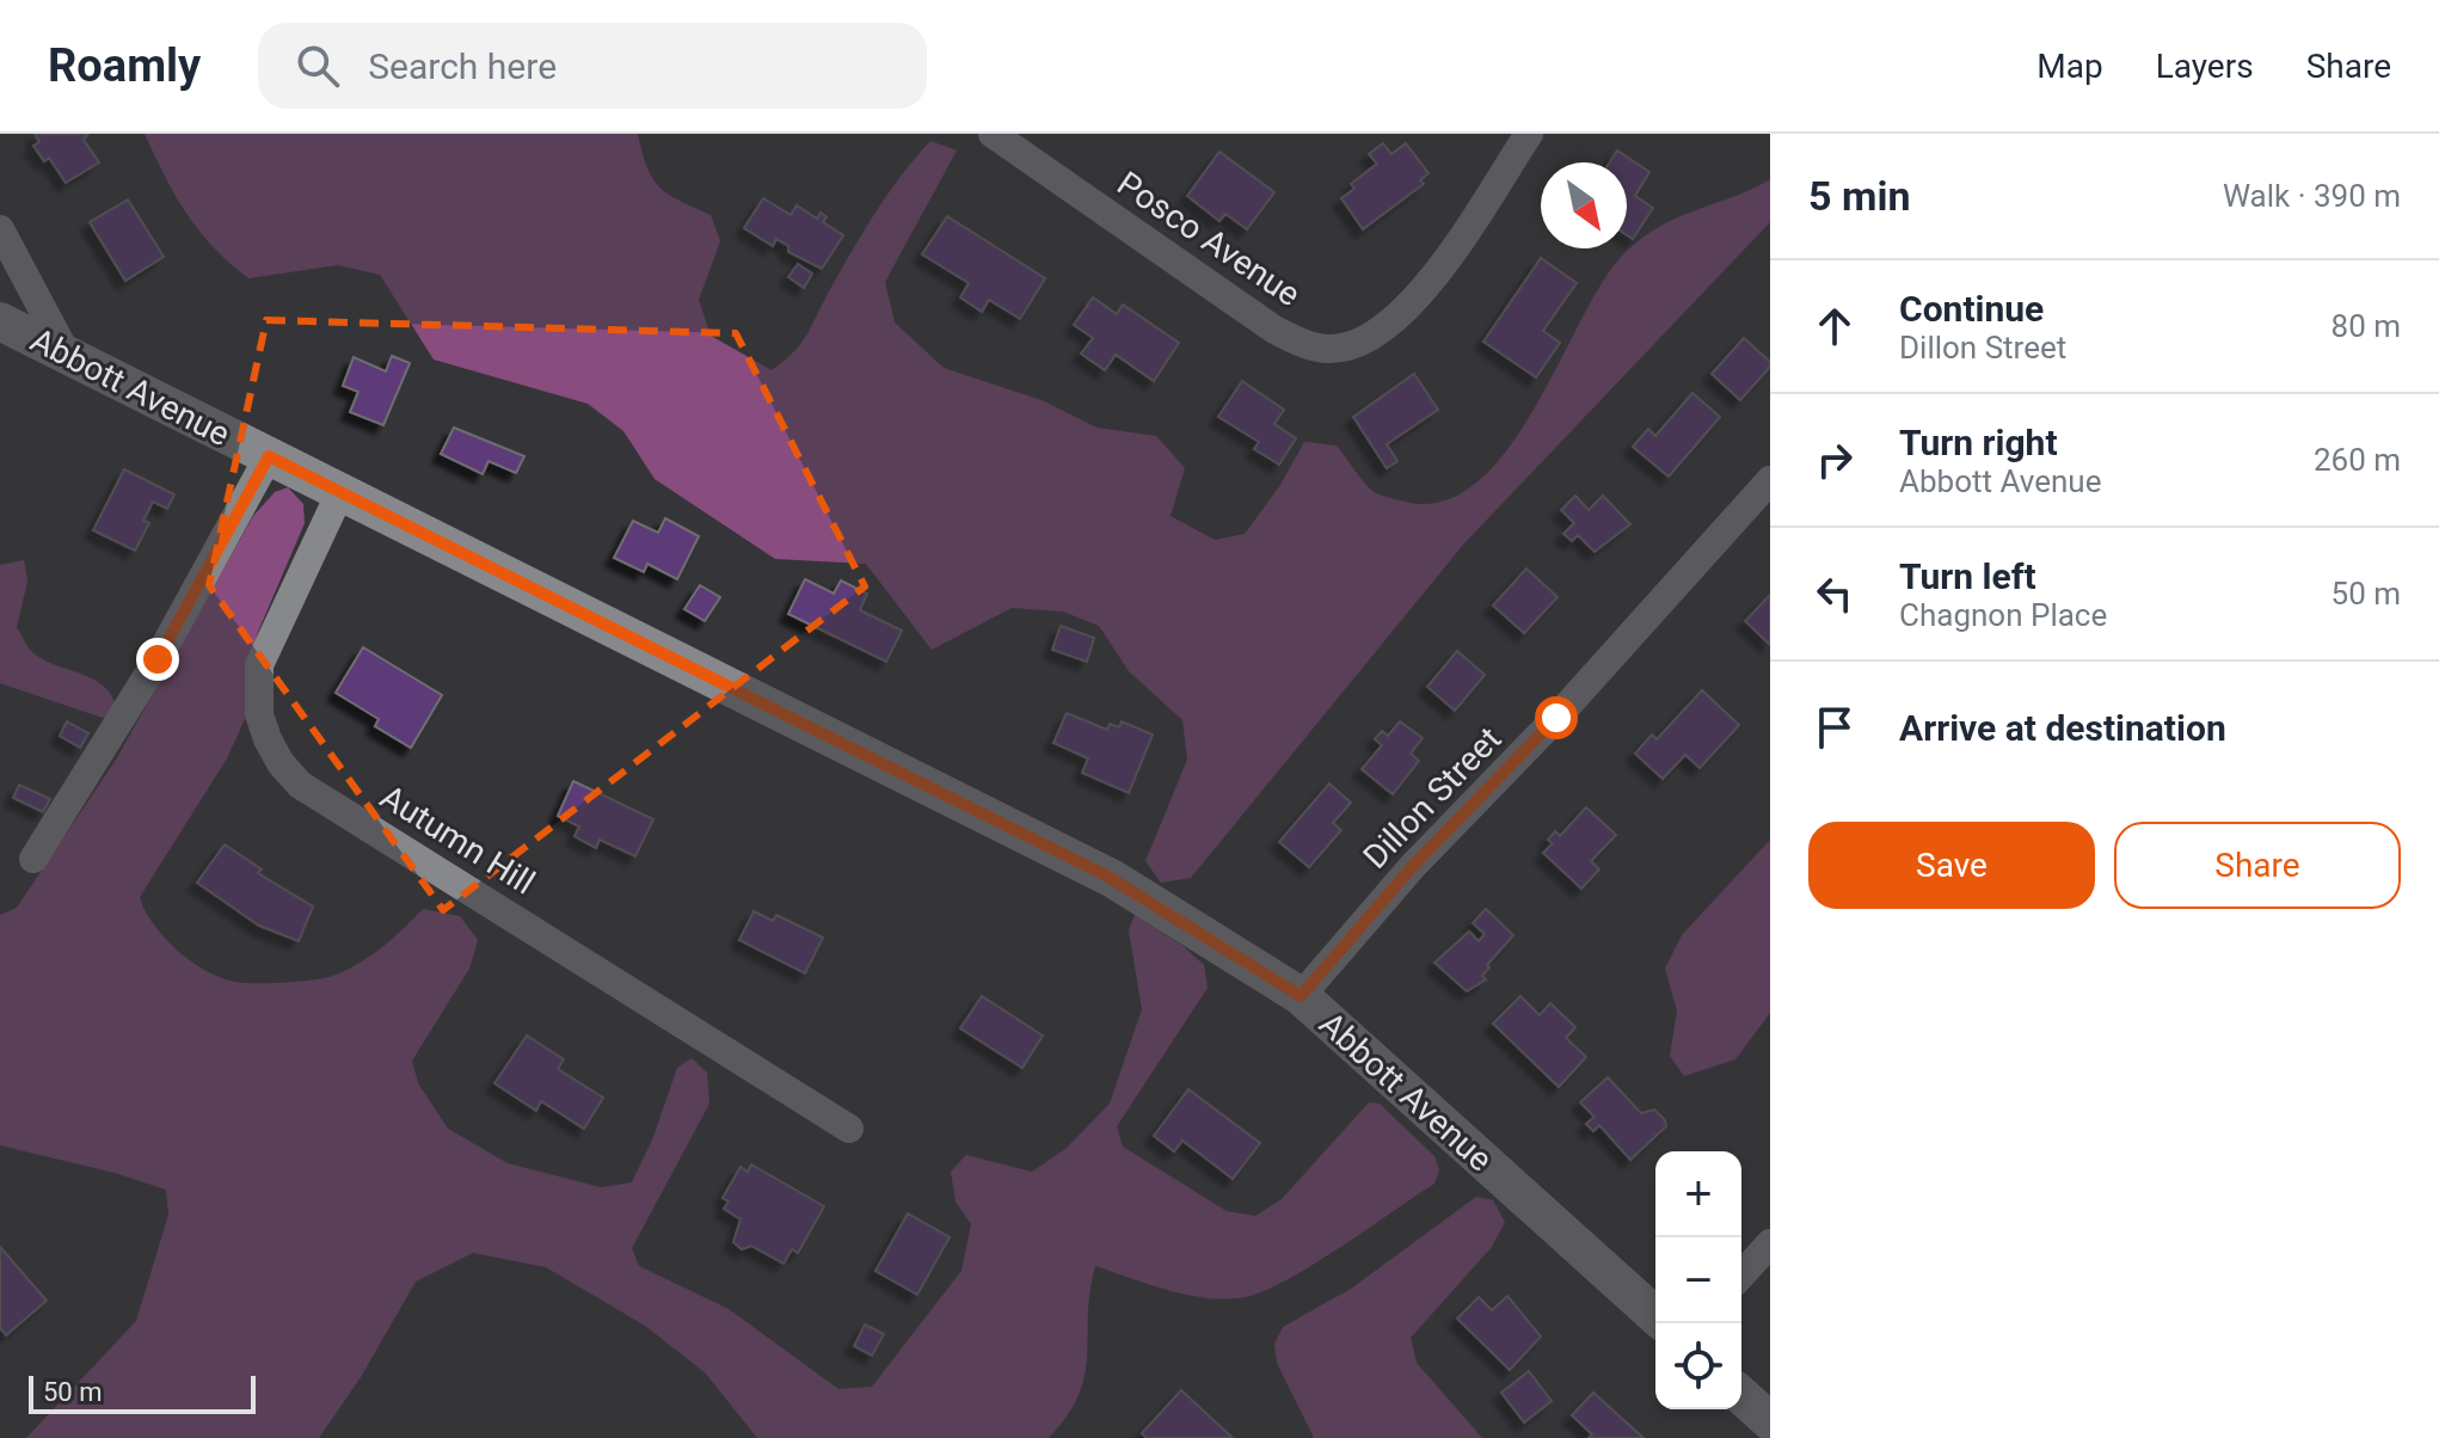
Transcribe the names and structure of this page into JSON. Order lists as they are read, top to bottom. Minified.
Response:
{"streets":{"street":["Posco Avenue","Abbott Avenue","Dillon Street","Autumn Hill"]},"crossings":[["Abbott Avenue","Dillon Street"],["Abbott Avenue","Autumn Hill"]],"scale_bar":"50 m","north":"bottom right","page":{"header":"Roamly","search":"Search here","nav":["Map","Layers","Share"],"heading":["5 min","Walk · 390 m"],"list":[["Continue","Dillon Street","80 m"],["Turn right","Abbott Avenue","260 m"],["Turn left","Chagnon Place","50 m"],"Arrive at destination"],"buttons":["Save","Share"],"map_buttons":["+","−"],"scale":"50 m"}}
